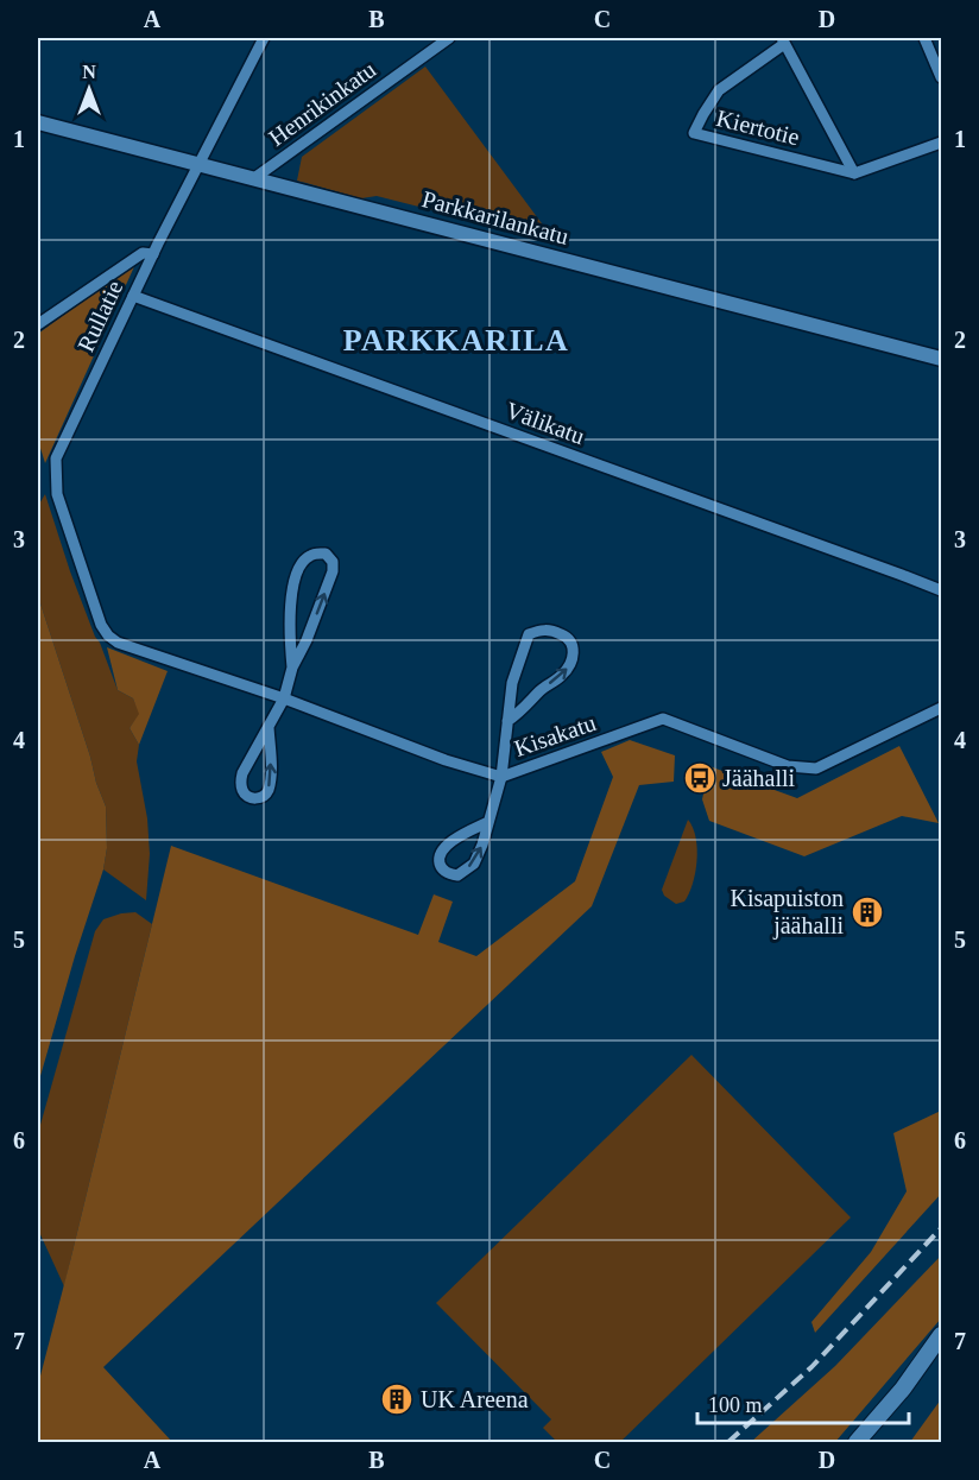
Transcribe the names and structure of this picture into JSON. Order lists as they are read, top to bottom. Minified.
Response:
{"streets":{"street":["Henrikinkatu","Kiertotie","Parkkarilankatu","Rullatie","Välikatu","Kisakatu"]},"crossings":[["Henrikinkatu","Parkkarilankatu"],["Parkkarilankatu","Rullatie"],["Rullatie","Välikatu"],["Rullatie","Kisakatu"]],"districts":["PARKKARILA"],"places":{"bus stop":["Jäähalli"],"building":["Kisapuiston jäähalli","UK Areena"]},"scale_bar":"100 m","north":"top","grid":{"columns":["A","B","C","D"],"rows":["1","2","3","4","5","6","7"]}}
